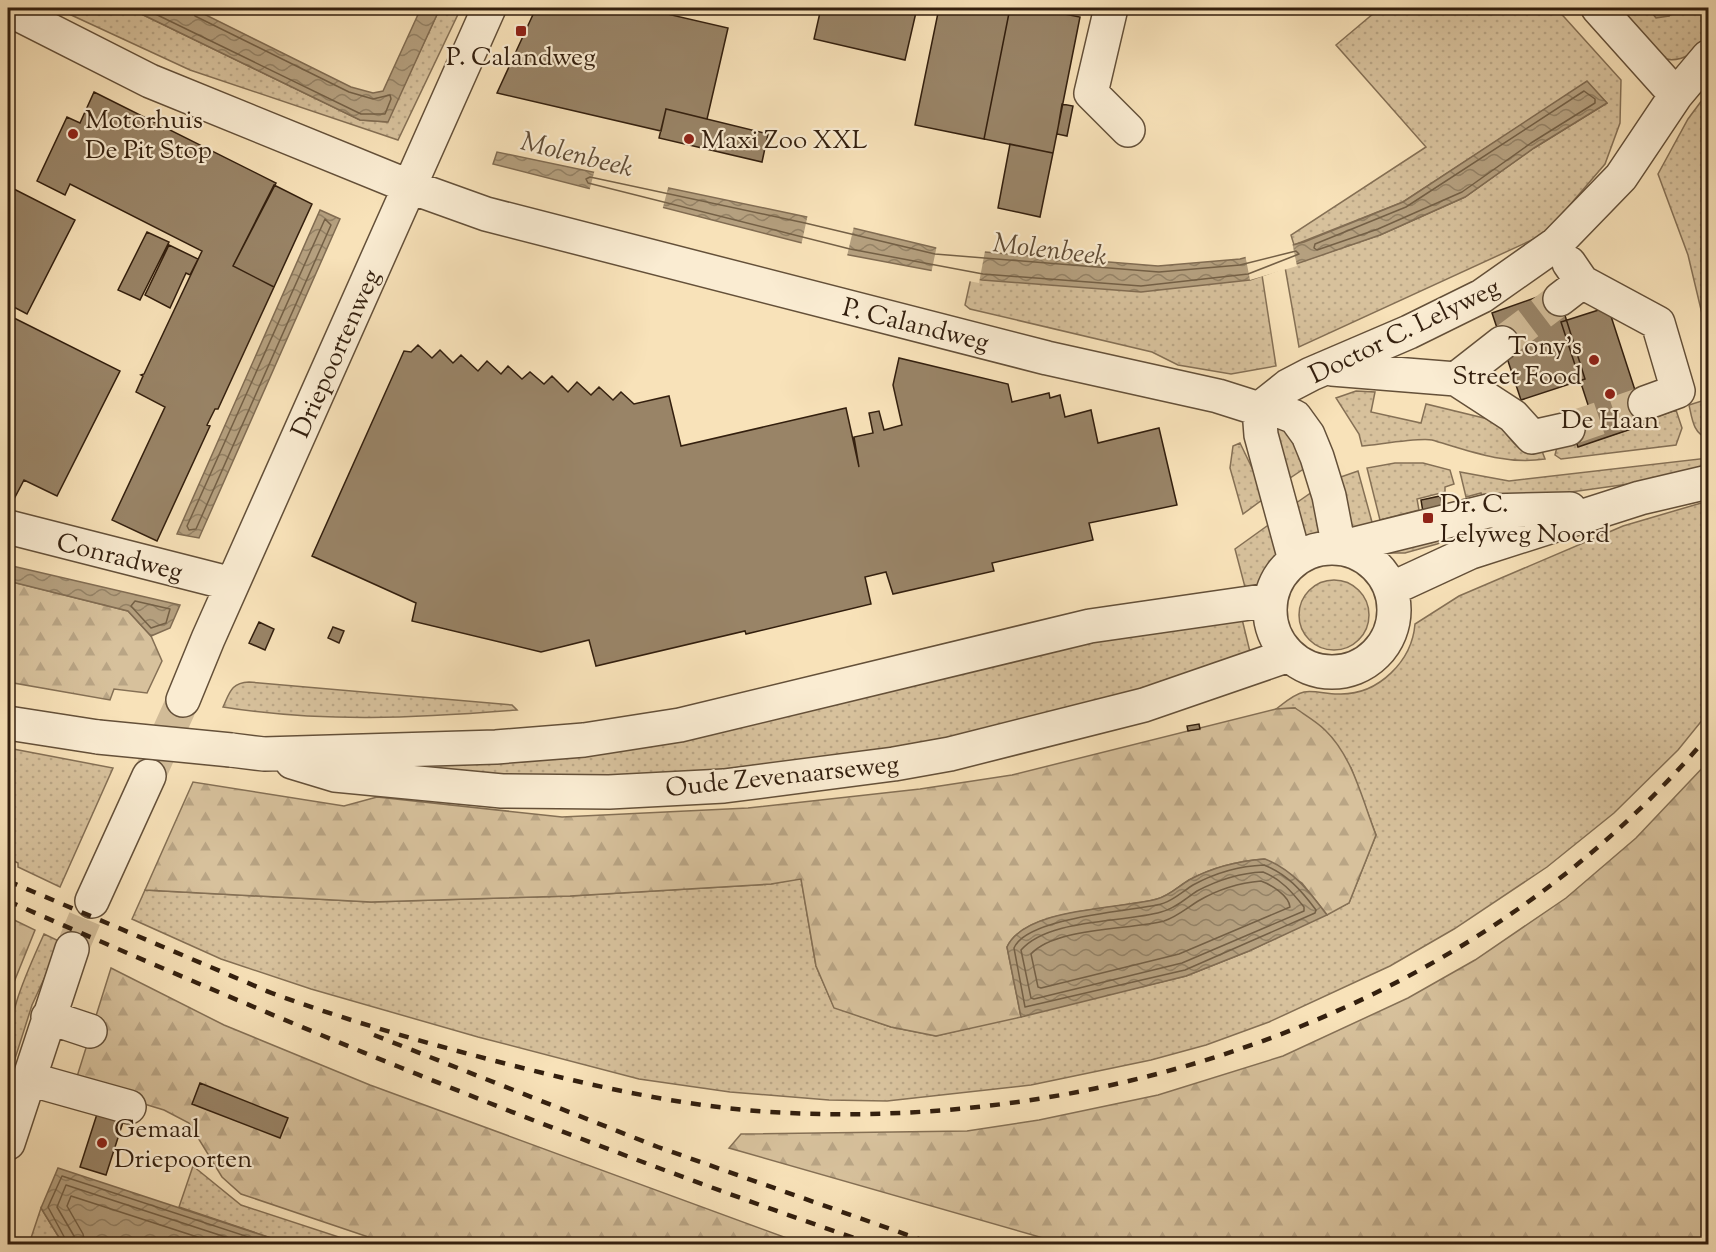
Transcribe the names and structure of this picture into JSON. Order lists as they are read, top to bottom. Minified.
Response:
{"streets":{"street":["P. Calandweg","Doctor C. Lelyweg","Driepoortenweg","Conradweg","Oude Zevenaarseweg"]},"crossings":[["P. Calandweg","Doctor C. Lelyweg"],["P. Calandweg","Driepoortenweg"],["P. Calandweg","Oude Zevenaarseweg"],["Driepoortenweg","Conradweg"]],"water":["Molenbeek"],"places":{"transit":["P. Calandweg","Dr. C. Lelyweg Noord"],"other":["Motorhuis De Pit Stop","Maxi Zoo XXL","Tony's Street Food","De Haan","Gemaal Driepoorten"]}}
